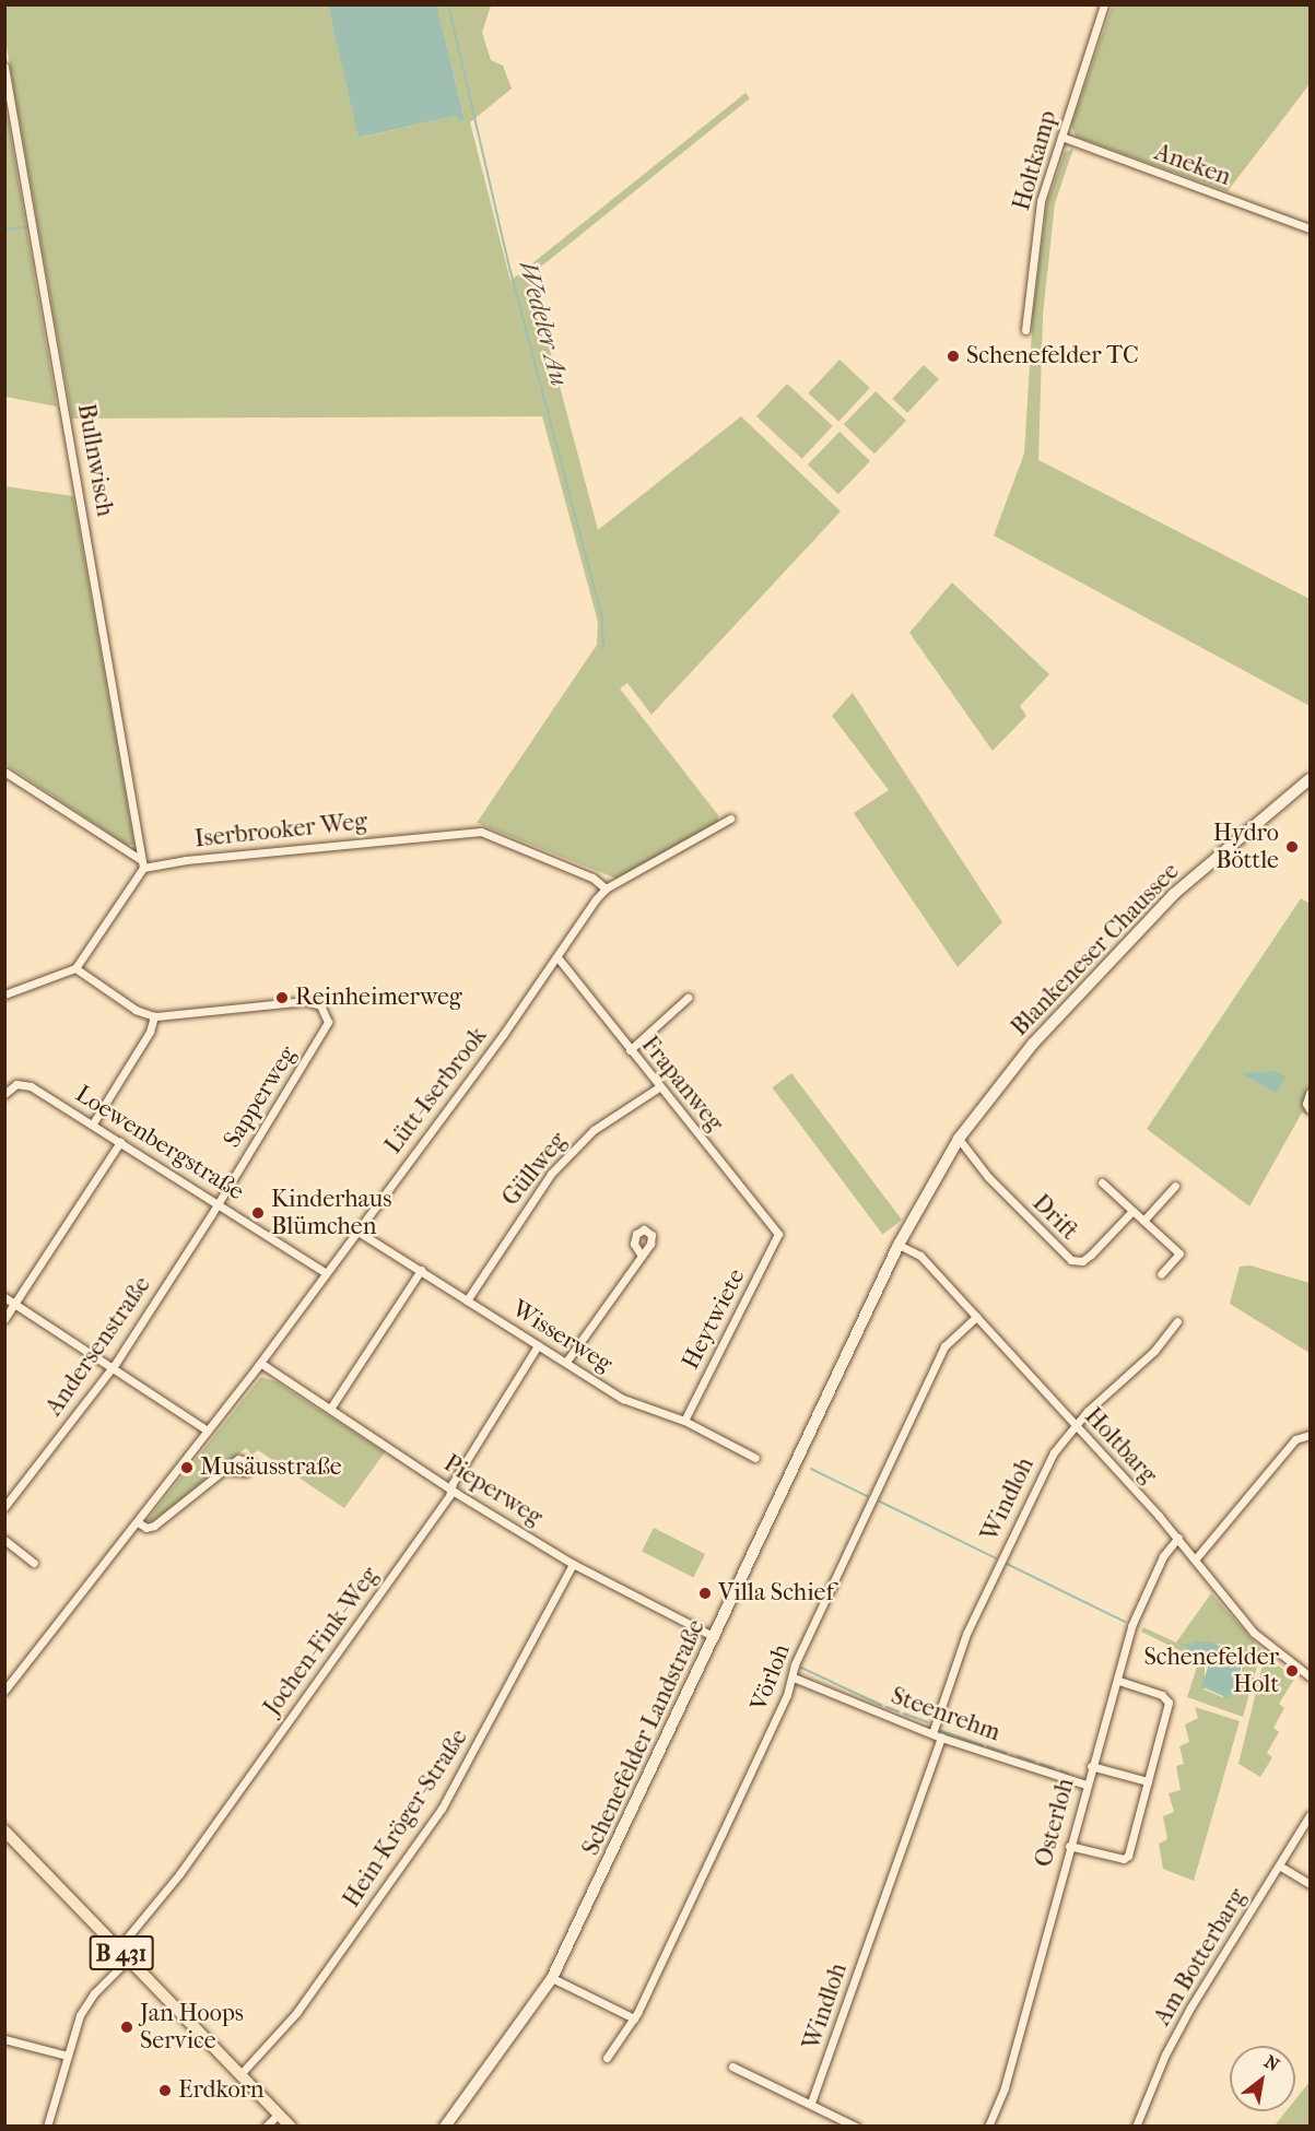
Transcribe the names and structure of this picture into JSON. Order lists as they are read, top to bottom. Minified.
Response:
{"streets":{"main road":["Blankeneser Chaussee","Schenefelder Landstraße","B 431"],"street":["Holtkamp","Aneken","Bullnwisch","Iserbrooker Weg","Frapanweg","Lütt-Iserbrook","Sapperweg","Loewenbergstraße","Güllweg","Drift","Heytwiete","Wisserweg","Andersenstraße","Holtbarg","Pieperweg","Windloh","Jochen-Fink-Weg","Vörloh","Steenrehm","Hein-Kröger-Straße","Osterloh","Am Botterbarg"]},"crossings":[["Holtkamp","Aneken"],["Bullnwisch","Iserbrooker Weg"],["Iserbrooker Weg","Lütt-Iserbrook"],["Blankeneser Chaussee","Drift"],["Blankeneser Chaussee","Schenefelder Landstraße"],["Frapanweg","Lütt-Iserbrook"],["Frapanweg","Güllweg"],["Frapanweg","Heytwiete"],["Lütt-Iserbrook","Loewenbergstraße"],["Lütt-Iserbrook","Wisserweg"],["Lütt-Iserbrook","Pieperweg"],["Sapperweg","Loewenbergstraße"],["Sapperweg","Andersenstraße"],["Loewenbergstraße","Andersenstraße"],["Güllweg","Wisserweg"],["Heytwiete","Wisserweg"],["Wisserweg","Jochen-Fink-Weg"],["Holtbarg","Windloh"],["Holtbarg","Vörloh"],["Holtbarg","Schenefelder Landstraße"],["Holtbarg","Osterloh"],["Pieperweg","Jochen-Fink-Weg"],["Pieperweg","Schenefelder Landstraße"],["Pieperweg","Hein-Kröger-Straße"],["Windloh","Steenrehm"],["Jochen-Fink-Weg","B 431"],["Vörloh","Steenrehm"],["Steenrehm","Osterloh"],["Hein-Kröger-Straße","B 431"]],"water":["Wedeler Au"],"places":["Schenefelder TC","Hydro Böttle","Reinheimerweg","Kinderhaus Blümchen","Musäusstraße","Villa Schief","Schenefelder Holt","Jan Hoops Service","Erdkorn"],"north":"top right"}
